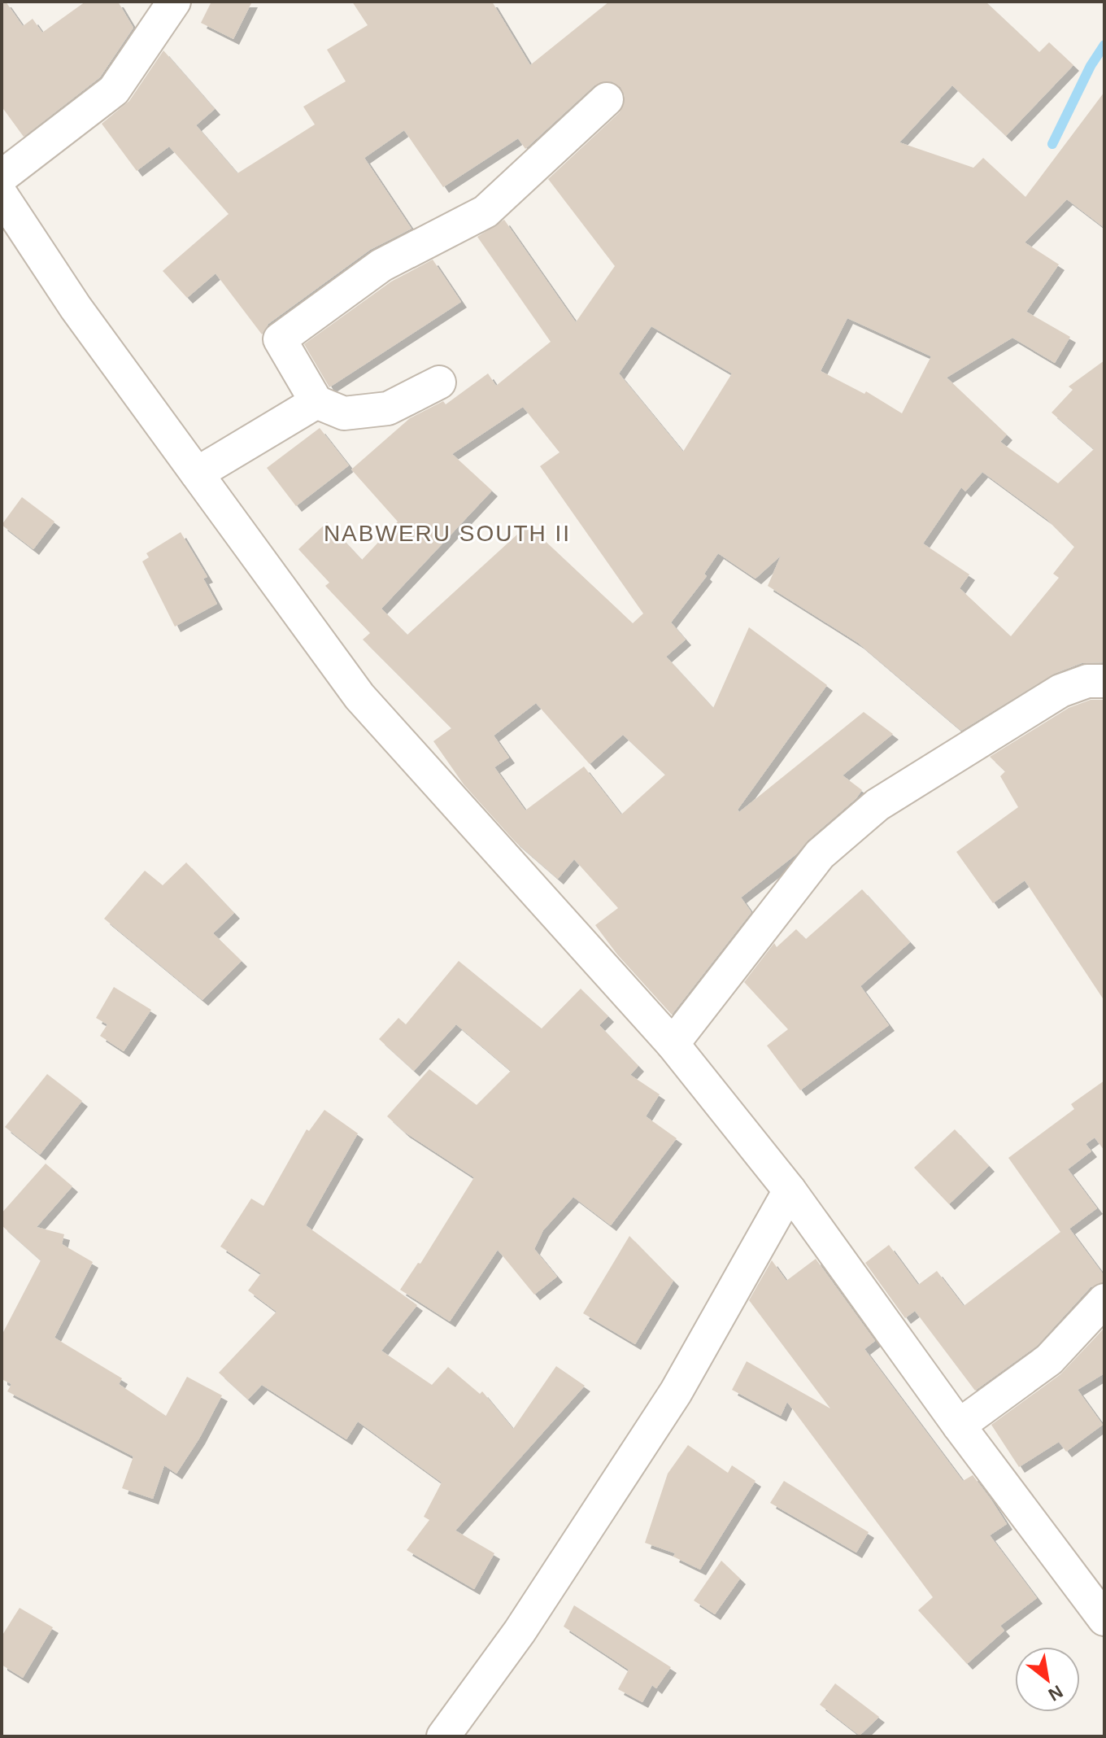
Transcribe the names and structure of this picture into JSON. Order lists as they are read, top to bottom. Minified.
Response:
{"districts":["NABWERU SOUTH II"],"north":"bottom right"}
